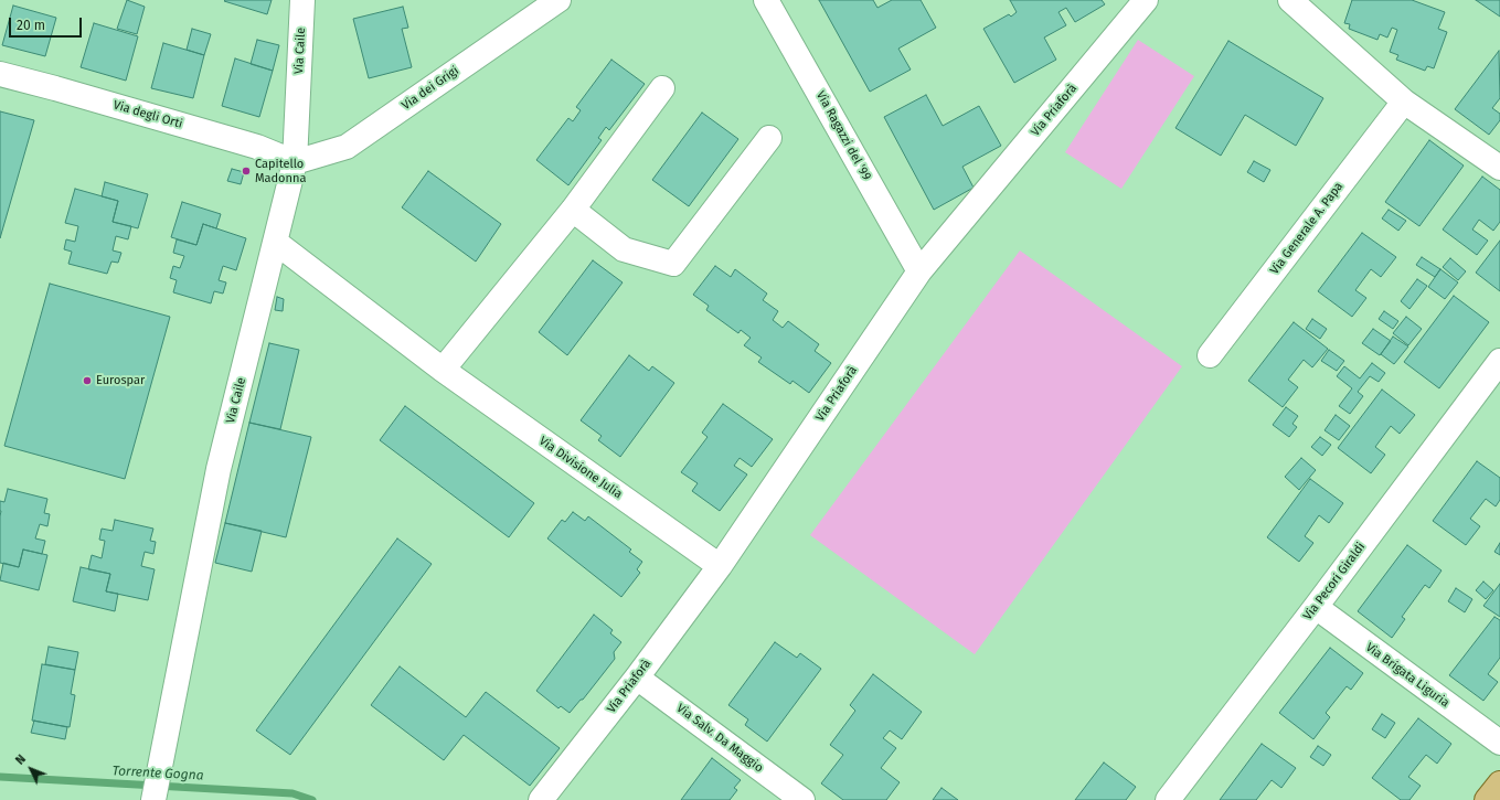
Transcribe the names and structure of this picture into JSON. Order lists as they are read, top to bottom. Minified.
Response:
{"streets":{"street":["Via Caile","Via dei Grigi","Via Priaforà","Via degli Orti","Via Ragazzi del '99","Via Generale A. Papa","Via Divisione Julia","Via Pecori Giraldi","Via Brigata Liguria","Via Salv. Da Maggio"]},"crossings":[["Via Caile","Via dei Grigi"],["Via Caile","Via degli Orti"],["Via Caile","Via Divisione Julia"],["Via dei Grigi","Via degli Orti"],["Via Priaforà","Via Ragazzi del '99"],["Via Priaforà","Via Divisione Julia"],["Via Priaforà","Via Salv. Da Maggio"],["Via Pecori Giraldi","Via Brigata Liguria"]],"water":["Torrente Gogna"],"places":["Capitello Madonna","Eurospar"],"scale_bar":"20 m","north":"top left"}
